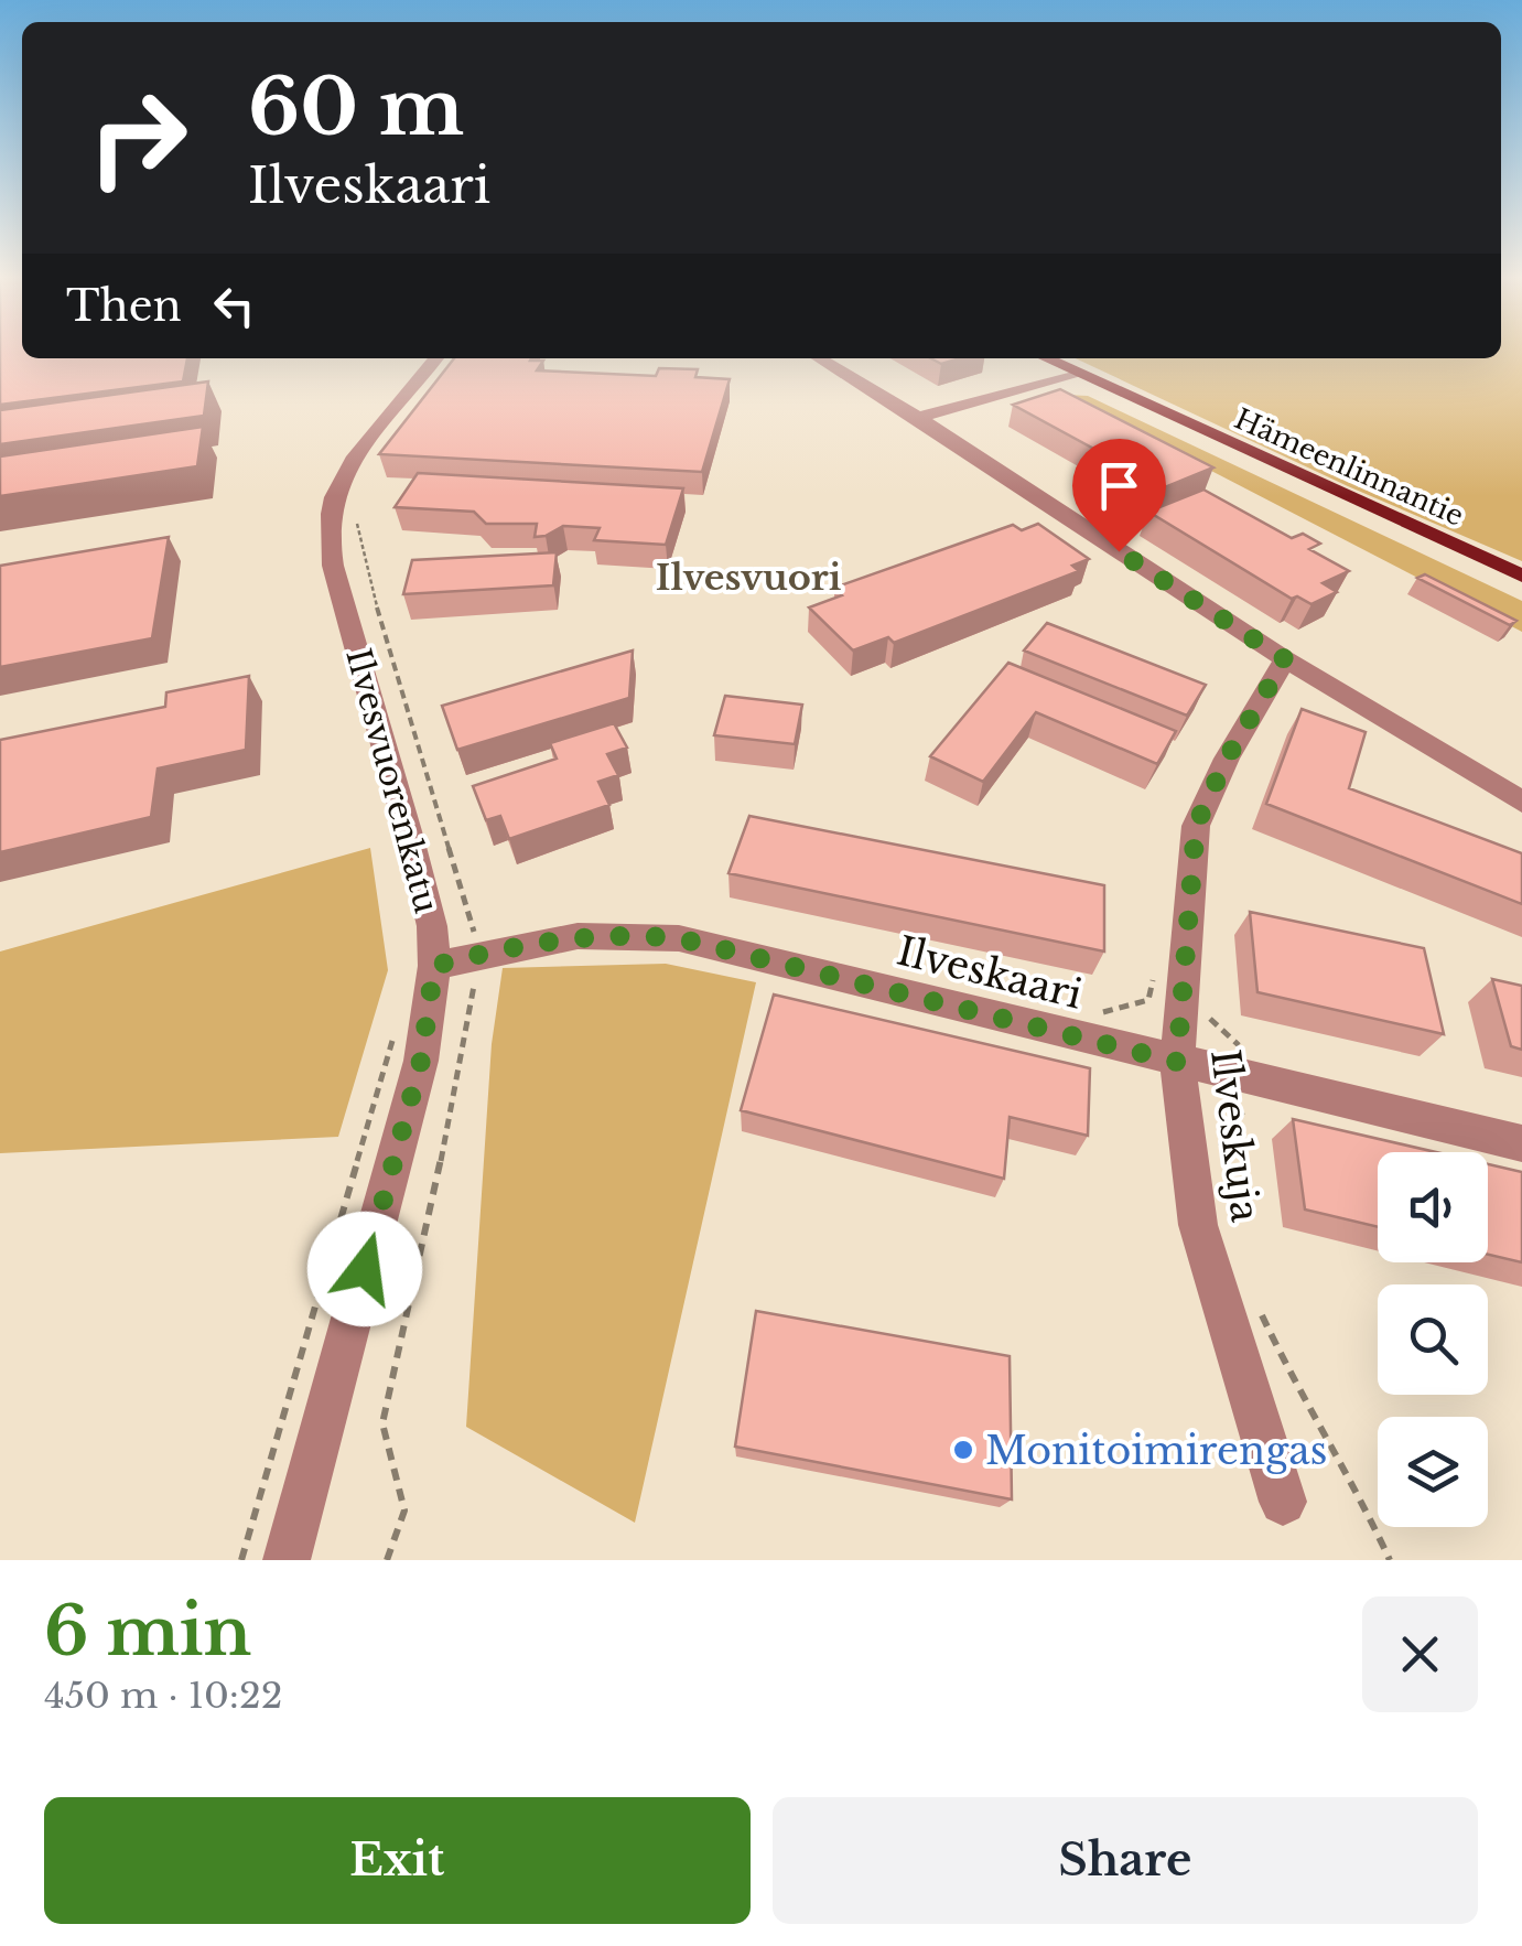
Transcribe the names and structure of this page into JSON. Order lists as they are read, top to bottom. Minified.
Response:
{"streets":{"main road":["Hämeenlinnantie"],"street":["Ilvesvuorenkatu","Ilveskaari","Ilveskuja"]},"crossings":[["Ilvesvuorenkatu","Ilveskaari"],["Ilveskaari","Ilveskuja"]],"districts":["Ilvesvuori"],"places":["Monitoimirengas"],"page":{"turn":["60 m","Ilveskaari"],"then":"Then","heading":["6 min","450 m · 10:22"],"buttons":["Exit","Share"]}}
